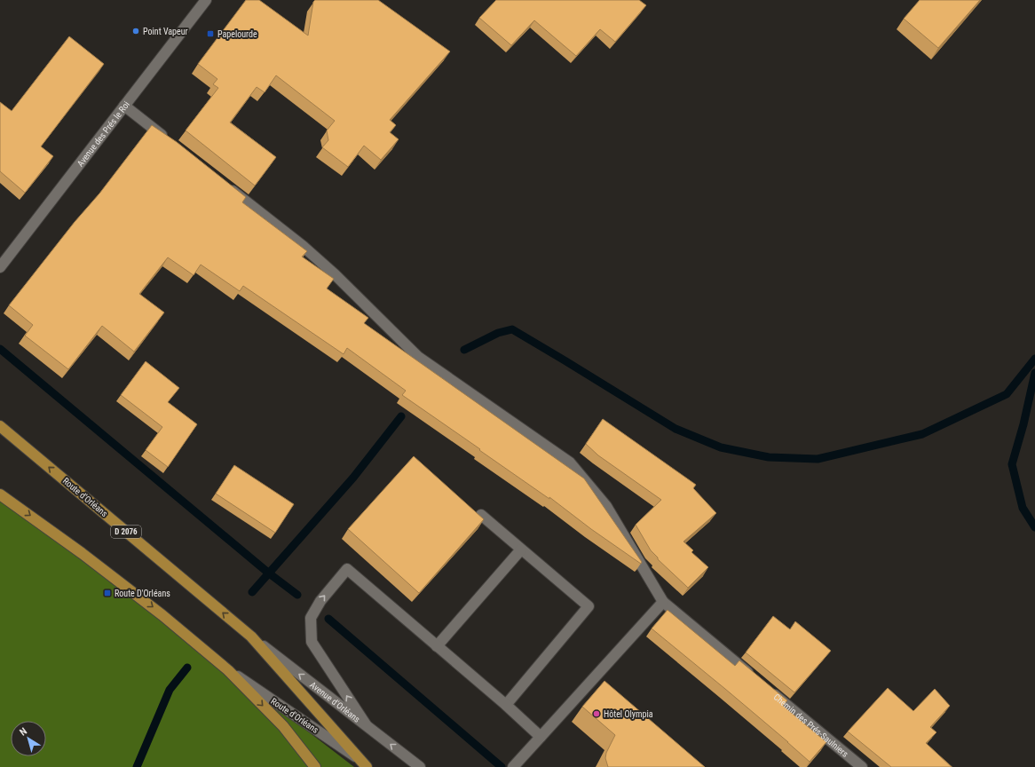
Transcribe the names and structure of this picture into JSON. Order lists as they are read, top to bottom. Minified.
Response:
{"streets":{"main road":["Avenue des Prés le Roi","Route d'Orléans","D 2076","Avenue d'Orléans","Chemin des Prés-Saulniers"]},"crossings":[["Route d'Orléans","D 2076"],["Route d'Orléans","Avenue d'Orléans"],["D 2076","Avenue d'Orléans"]],"places":{"other":["Point Vapeur","Hôtel Olympia"],"transit":["Papelourde","Route D'Orléans"]},"north":"top left"}
